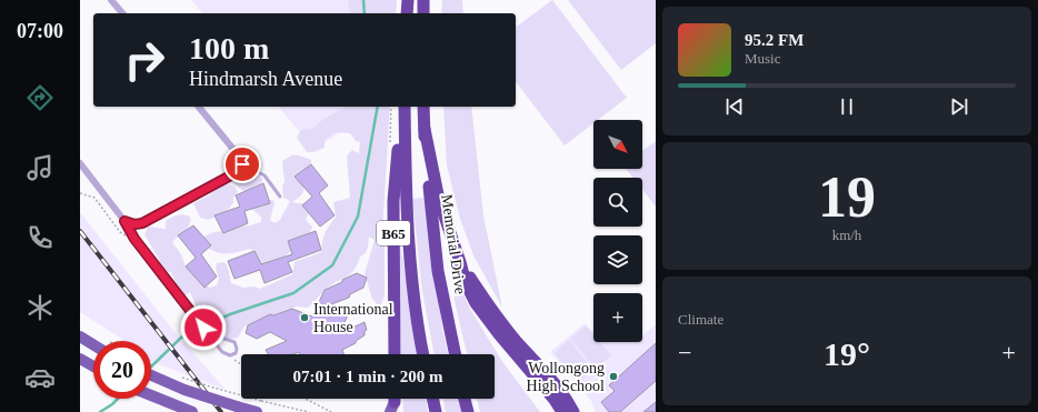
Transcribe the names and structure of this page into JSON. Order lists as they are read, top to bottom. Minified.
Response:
{"streets":{"highway":["B65","Memorial Drive"]},"places":["International House","Wollongong High School"],"north":"bottom right","page":{"tabs":"07:00","turn":["100 m","Hindmarsh Avenue"],"song":["95.2 FM","Music"],"map_buttons":"+","tile":[["19","km/h"],"Climate"],"heat":["−","19°","+"],"limit":"20","trip":"07:01 · 1 min · 200 m"}}
